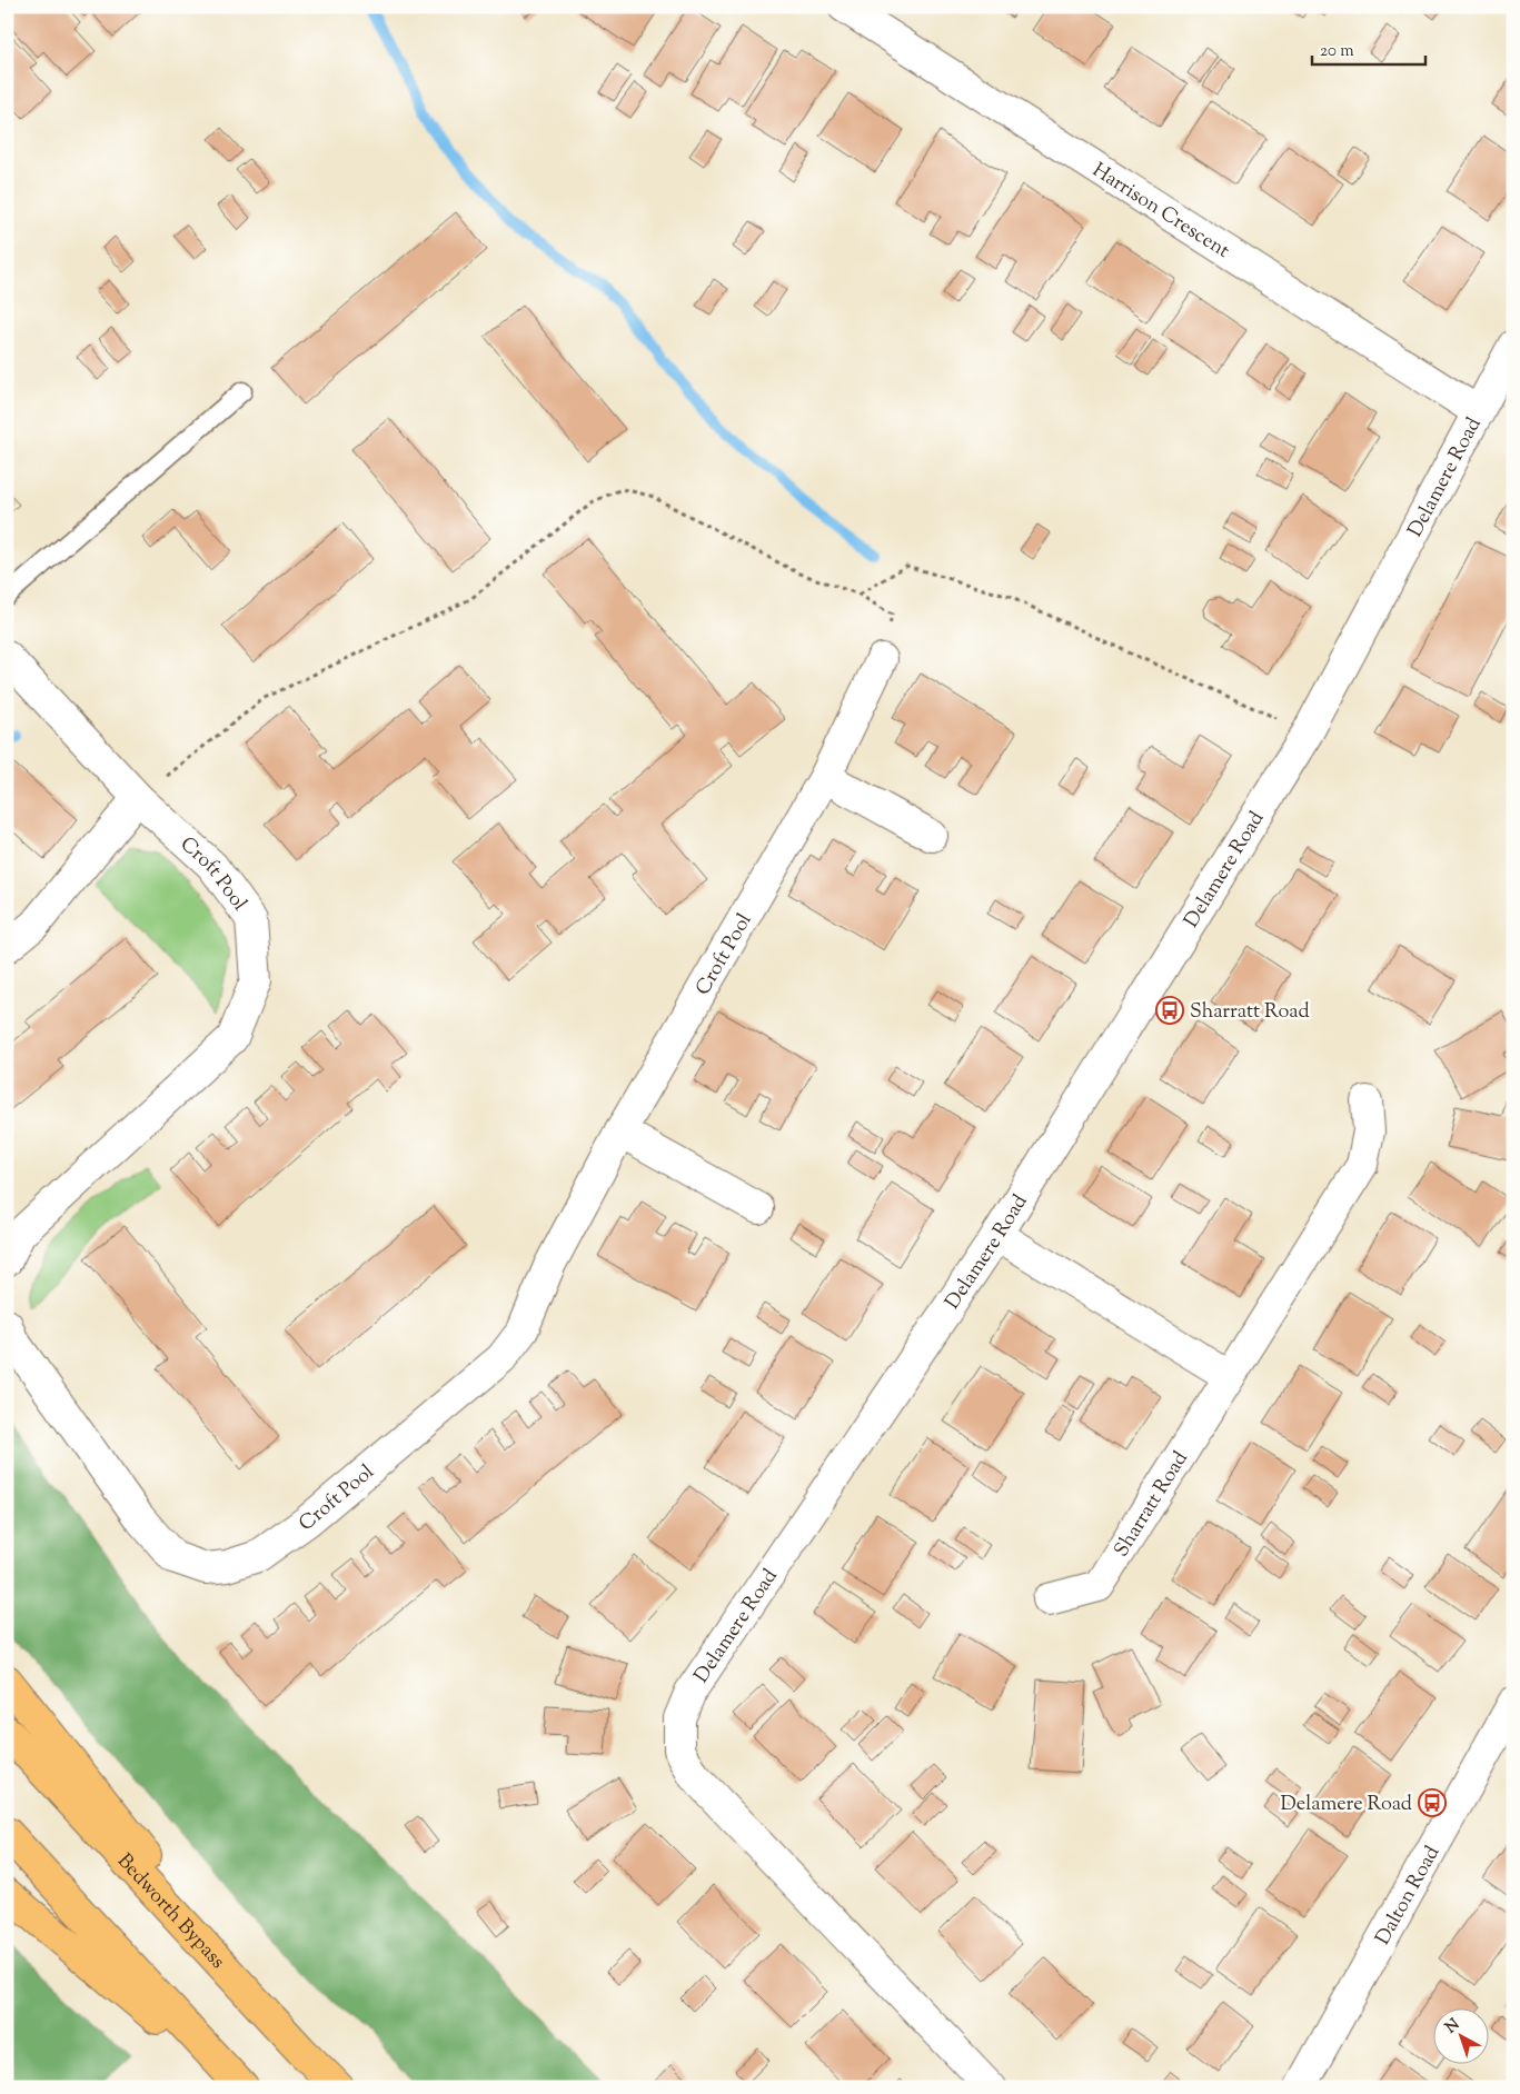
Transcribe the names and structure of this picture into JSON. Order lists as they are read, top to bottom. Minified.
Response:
{"streets":{"highway":["Bedworth Bypass"],"street":["Harrison Crescent","Delamere Road","Croft Pool","Sharratt Road","Dalton Road"]},"crossings":[["Harrison Crescent","Delamere Road"]],"places":{"bus stop":["Sharratt Road","Delamere Road"]},"scale_bar":"20 m","north":"top left"}
